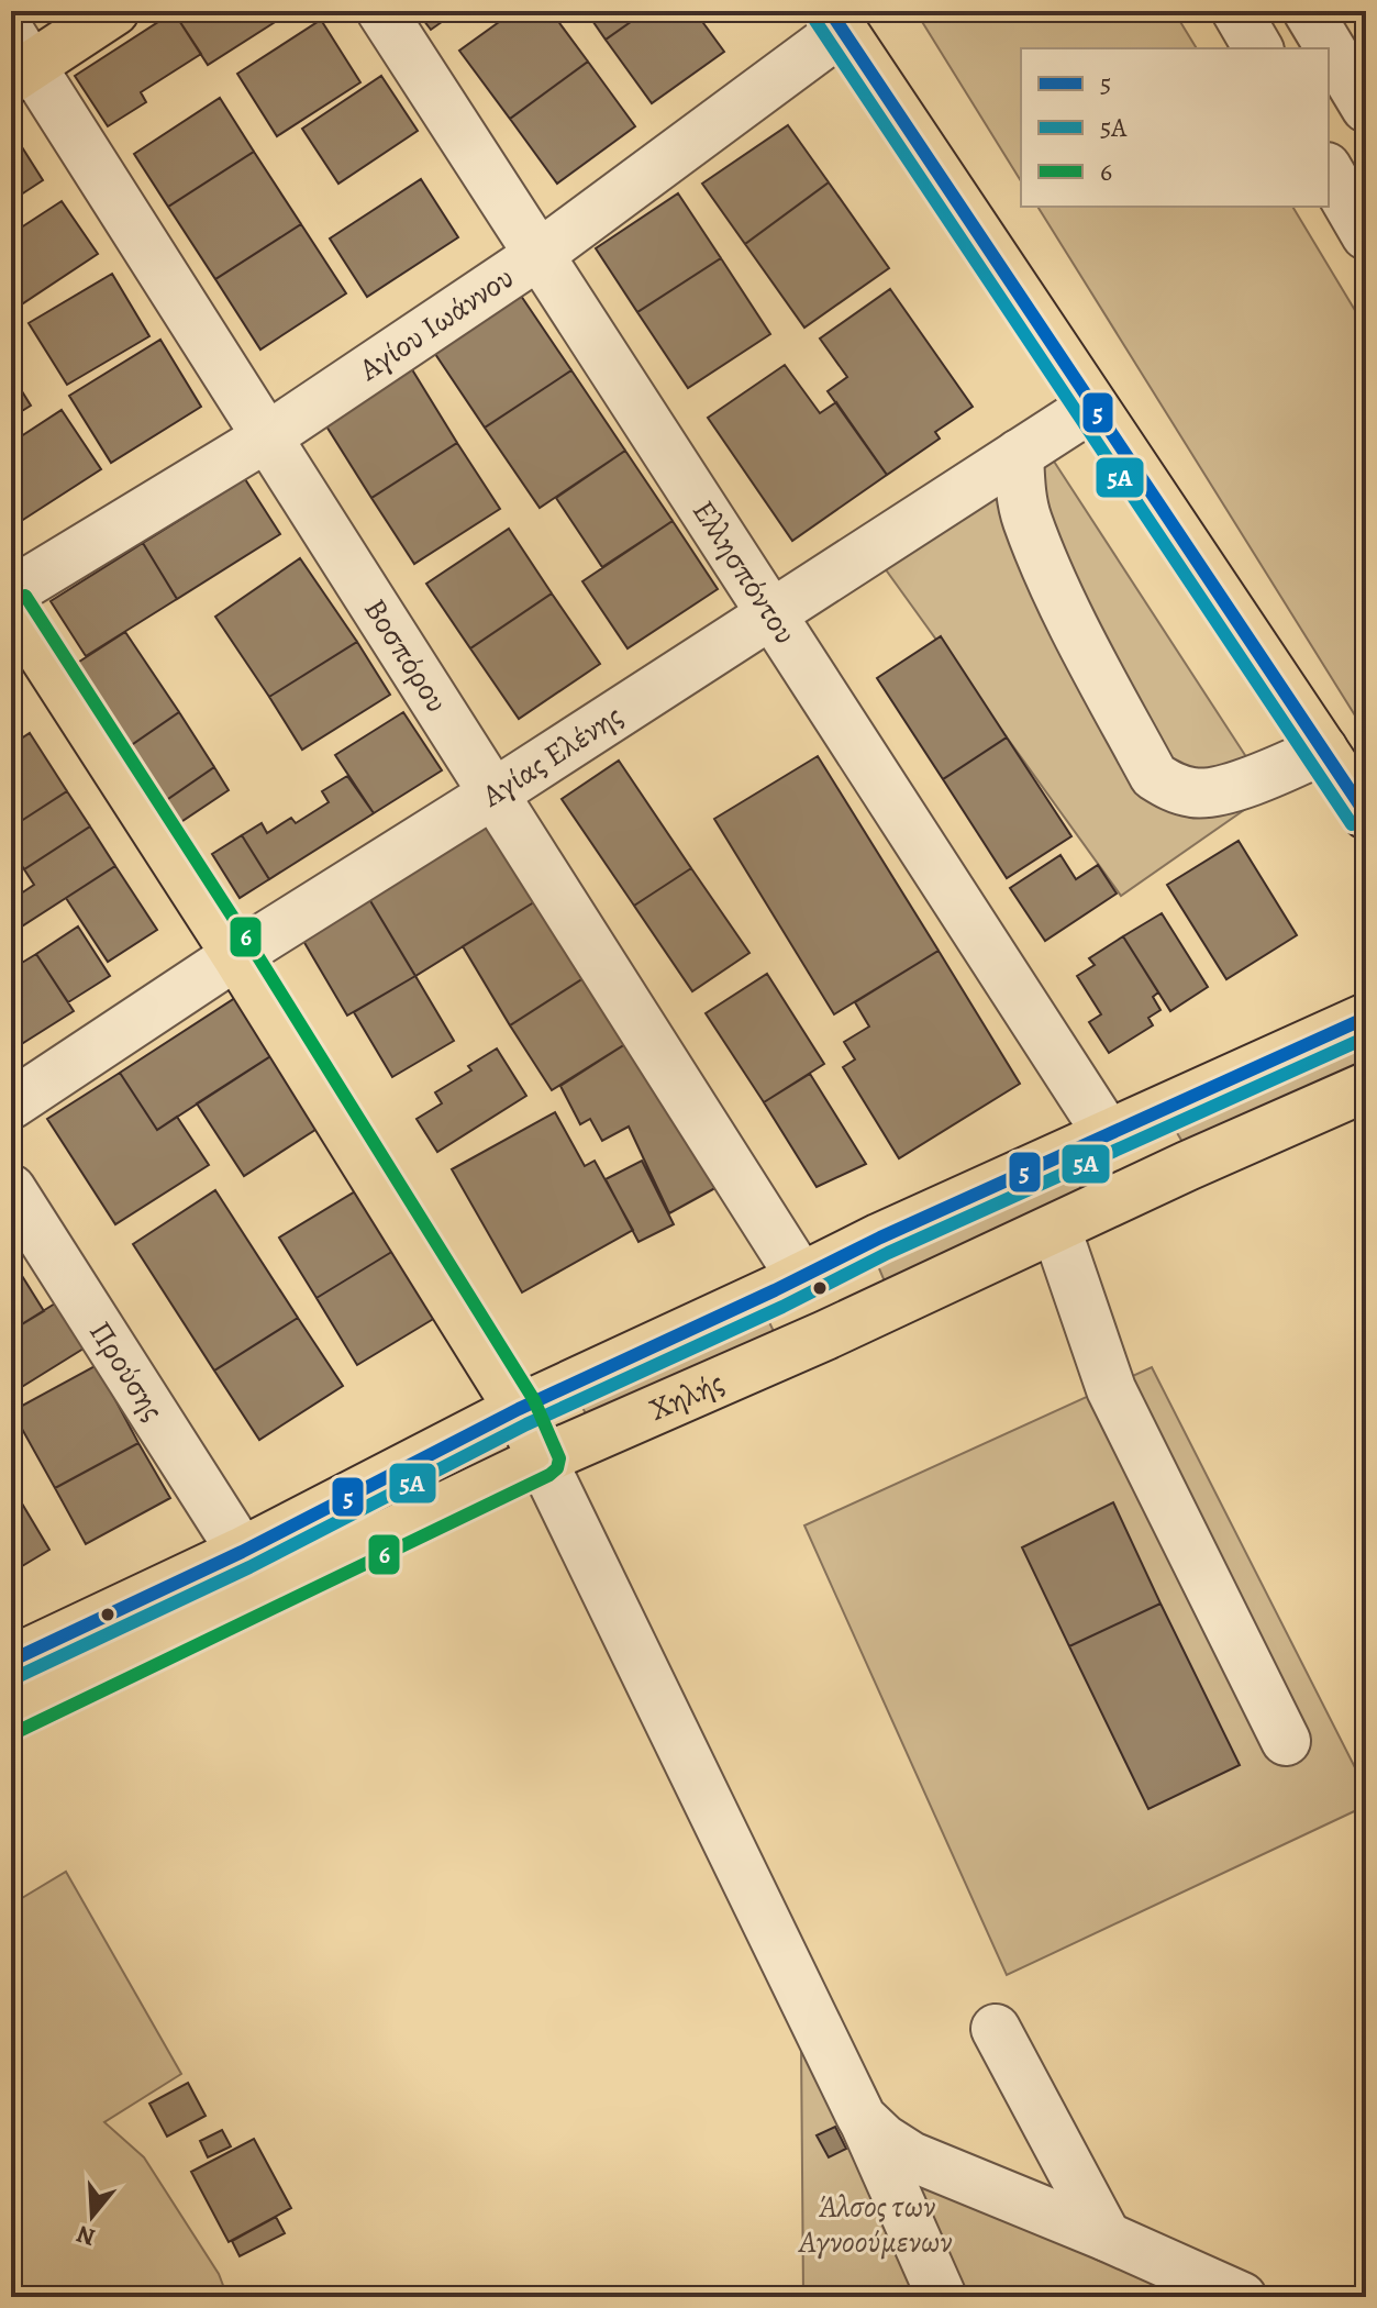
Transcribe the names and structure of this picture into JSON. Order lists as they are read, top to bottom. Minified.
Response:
{"streets":{"main road":["Χηλής"],"street":["Αγίου Ιωάννου","Ελλησπόντου","Βοσπόρου","Αγίας Ελένης","Προύσης"]},"crossings":[["Αγίου Ιωάννου","Ελλησπόντου"],["Αγίου Ιωάννου","Βοσπόρου"],["Ελλησπόντου","Αγίας Ελένης"],["Ελλησπόντου","Χηλής"],["Βοσπόρου","Αγίας Ελένης"],["Βοσπόρου","Χηλής"],["Προύσης","Χηλής"]],"parks":["Άλσος των Αγνοούμενων"],"lines":["transit line 5","transit line 5Α","transit line 6"],"legend":["5","5Α","6"],"north":"bottom"}
